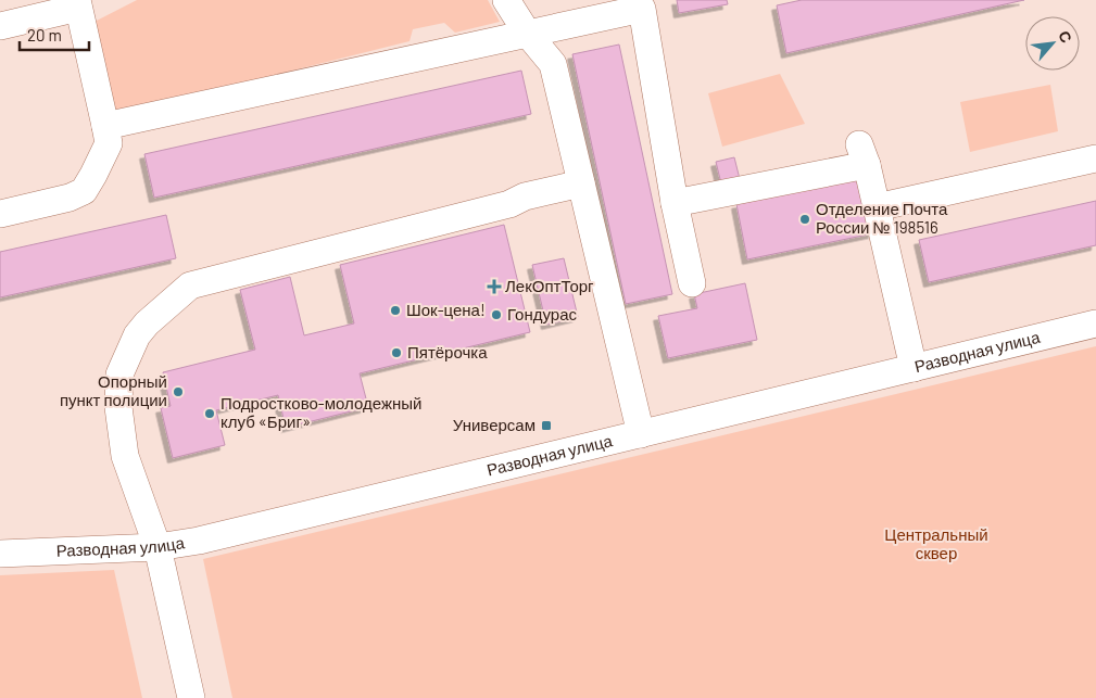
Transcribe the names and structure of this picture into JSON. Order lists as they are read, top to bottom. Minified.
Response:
{"streets":{"street":["Разводная улица"]},"parks":["Центральный сквер"],"places":{"other":["Отделение Почта России № 198516","Шок-цена!","Гондурас","Пятёрочка","Опорный пункт полиции","Подростково-молодежный клуб «Бриг»"],"health":["ЛекОптТорг"],"transit":["Универсам"]},"scale_bar":"20 m","north":"top right"}
